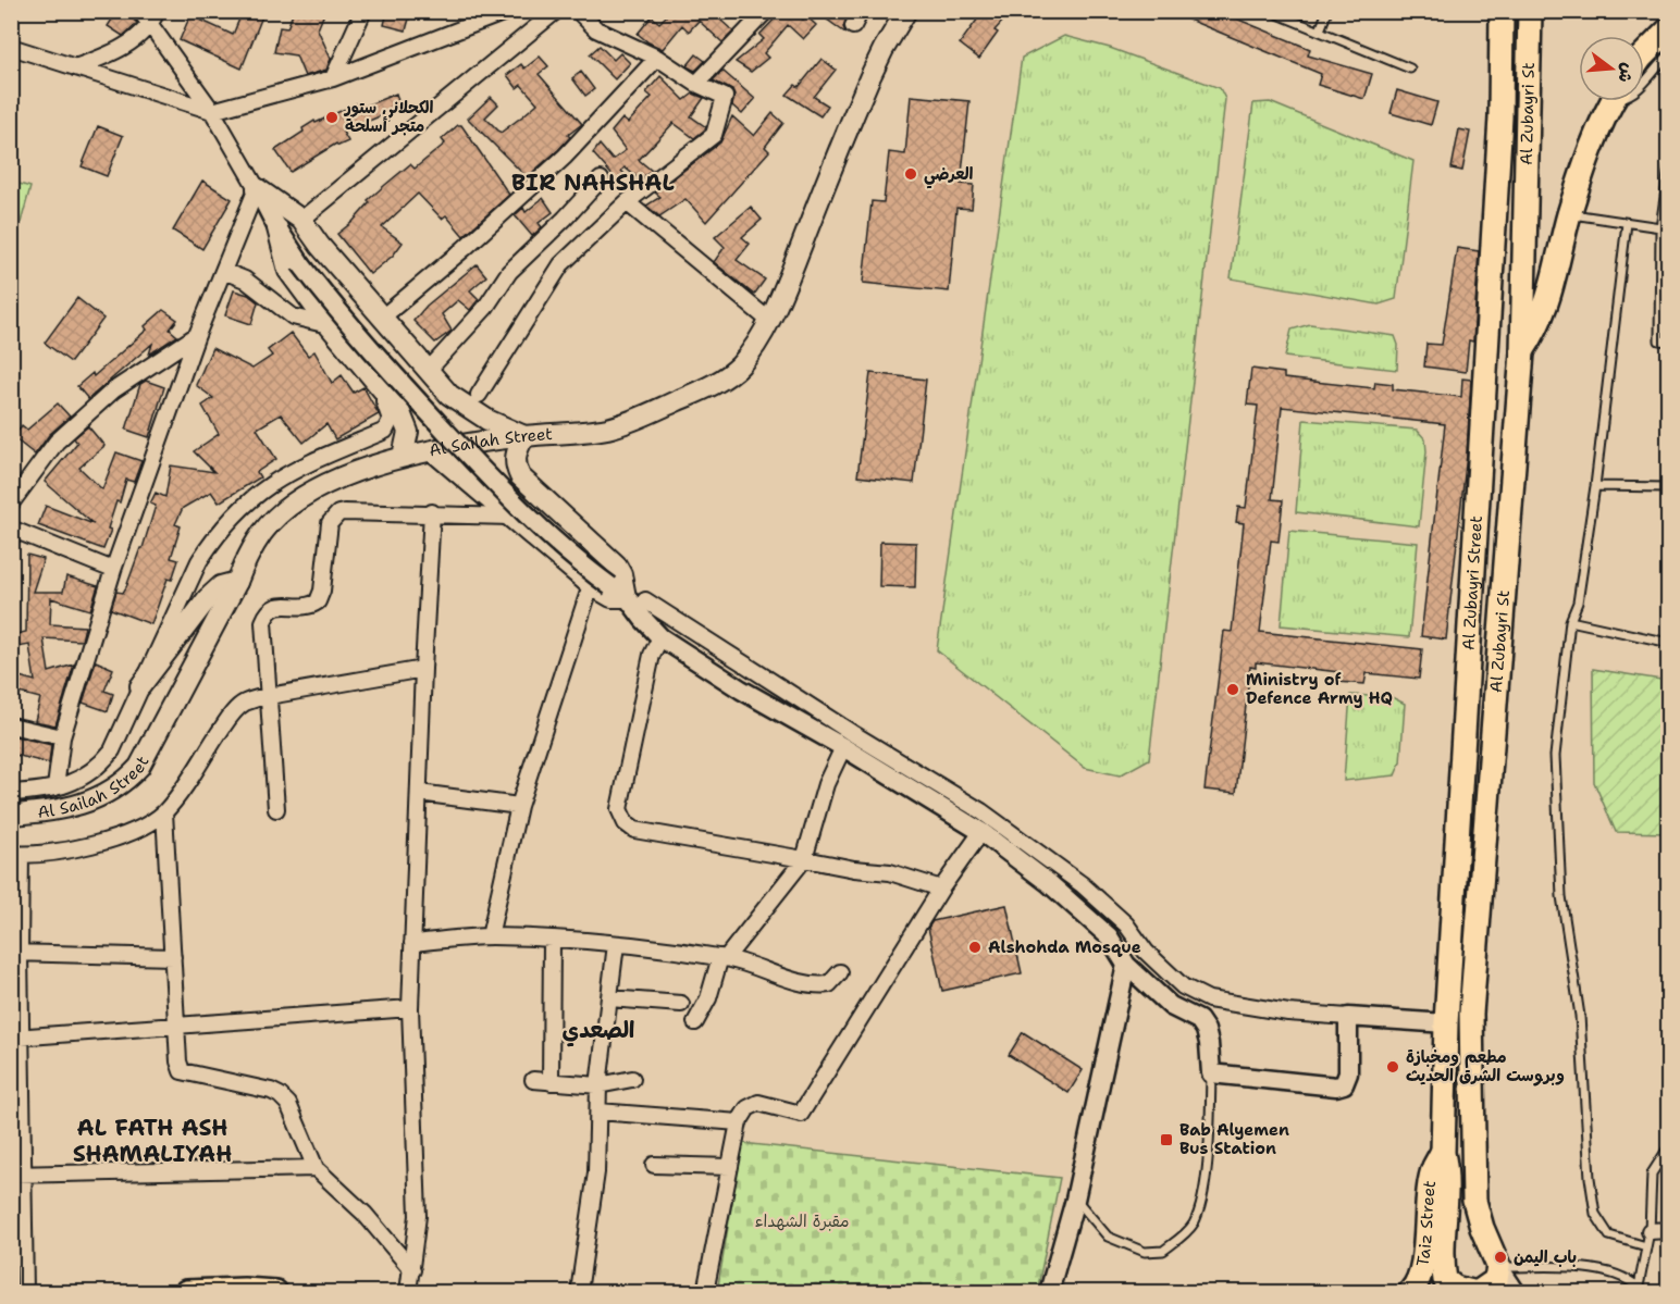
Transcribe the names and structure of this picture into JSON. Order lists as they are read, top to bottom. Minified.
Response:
{"streets":{"main road":["Al Zubayri St","Al Sailah Street","Al Zubayri Street","Taiz Street"]},"crossings":[["Al Zubayri Street","Taiz Street"]],"districts":["BIR NAHSHAL","الصعدي","AL FATH ASH SHAMALIYAH"],"parks":["مقبرة الشهداء"],"places":{"other":["الكحلاني ستور متجر أسلحة","العرضي","Ministry of Defence Army HQ","Alshohda Mosque","مطعم ومخبازة وبروست الشرق الحديث","باب اليمن"],"transit":["Bab Alyemen Bus Station"]},"north":"right"}
